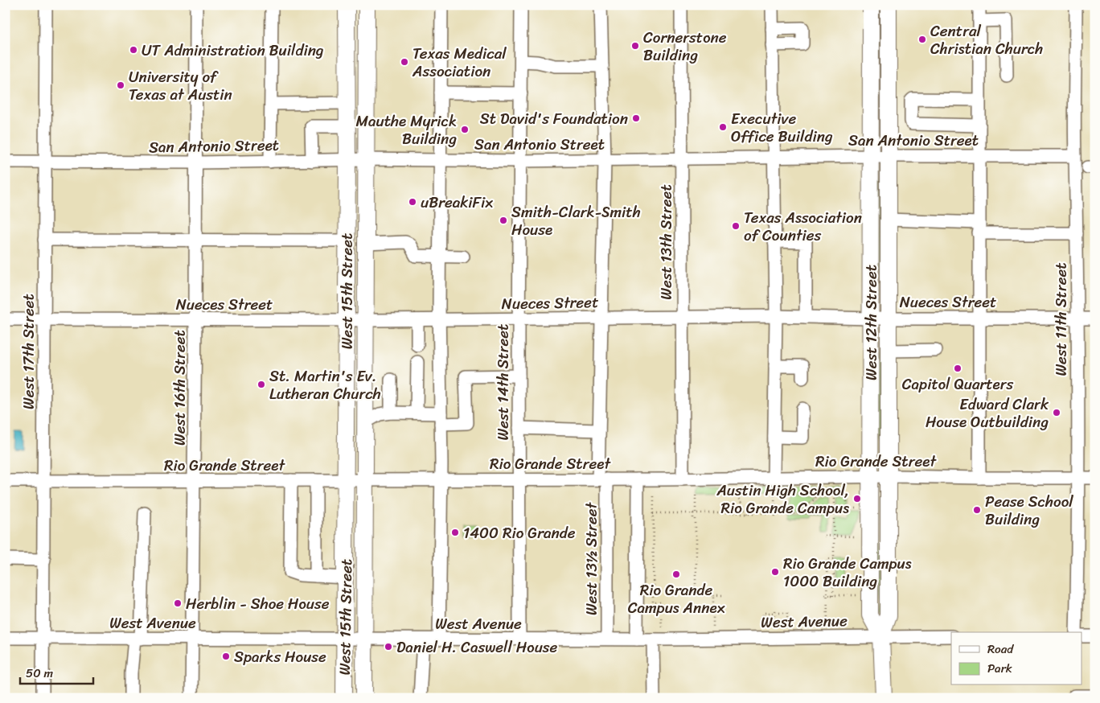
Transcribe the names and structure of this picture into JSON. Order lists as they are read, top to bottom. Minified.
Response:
{"streets":{"main road":["West 15th Street","West 12th Street"],"street":["San Antonio Street","West 13th Street","Nueces Street","West 11th Street","West 17th Street","West 14th Street","West 16th Street","Rio Grande Street","West 13½ Street","West Avenue"]},"crossings":[["San Antonio Street","West 13th Street"],["San Antonio Street","West 15th Street"],["San Antonio Street","West 11th Street"],["San Antonio Street","West 12th Street"],["San Antonio Street","West 17th Street"],["San Antonio Street","West 14th Street"],["San Antonio Street","West 16th Street"],["San Antonio Street","West 13½ Street"],["West 13th Street","Nueces Street"],["West 13th Street","Rio Grande Street"],["West 15th Street","Nueces Street"],["West 15th Street","Rio Grande Street"],["West 15th Street","West Avenue"],["Nueces Street","West 11th Street"],["Nueces Street","West 12th Street"],["Nueces Street","West 17th Street"],["Nueces Street","West 14th Street"],["Nueces Street","West 16th Street"],["Nueces Street","West 13½ Street"],["West 11th Street","Rio Grande Street"],["West 12th Street","Rio Grande Street"],["West 12th Street","West Avenue"],["West 17th Street","Rio Grande Street"],["West 17th Street","West Avenue"],["West 14th Street","Rio Grande Street"],["West 14th Street","West Avenue"],["West 16th Street","Rio Grande Street"],["West 16th Street","West Avenue"],["Rio Grande Street","West 13½ Street"],["West 13½ Street","West Avenue"]],"places":["Central Christian Church","Cornerstone Building","UT Administration Building","Texas Medical Association","University of Texas at Austin","St David's Foundation","Executive Office Building","Mauthe Myrick Building","uBreakiFix","Smith-Clark-Smith House","Texas Association of Counties","Capitol Quarters","St. Martin's Ev. Lutheran Church","Edward Clark House Outbuilding","Austin High School, Rio Grande Campus","Pease School Building","1400 Rio Grande","Rio Grande Campus 1000 Building","Rio Grande Campus Annex","Herblin - Shoe House","Daniel H. Caswell House","Sparks House"],"legend":["Road","Park"],"scale_bar":"50 m"}
